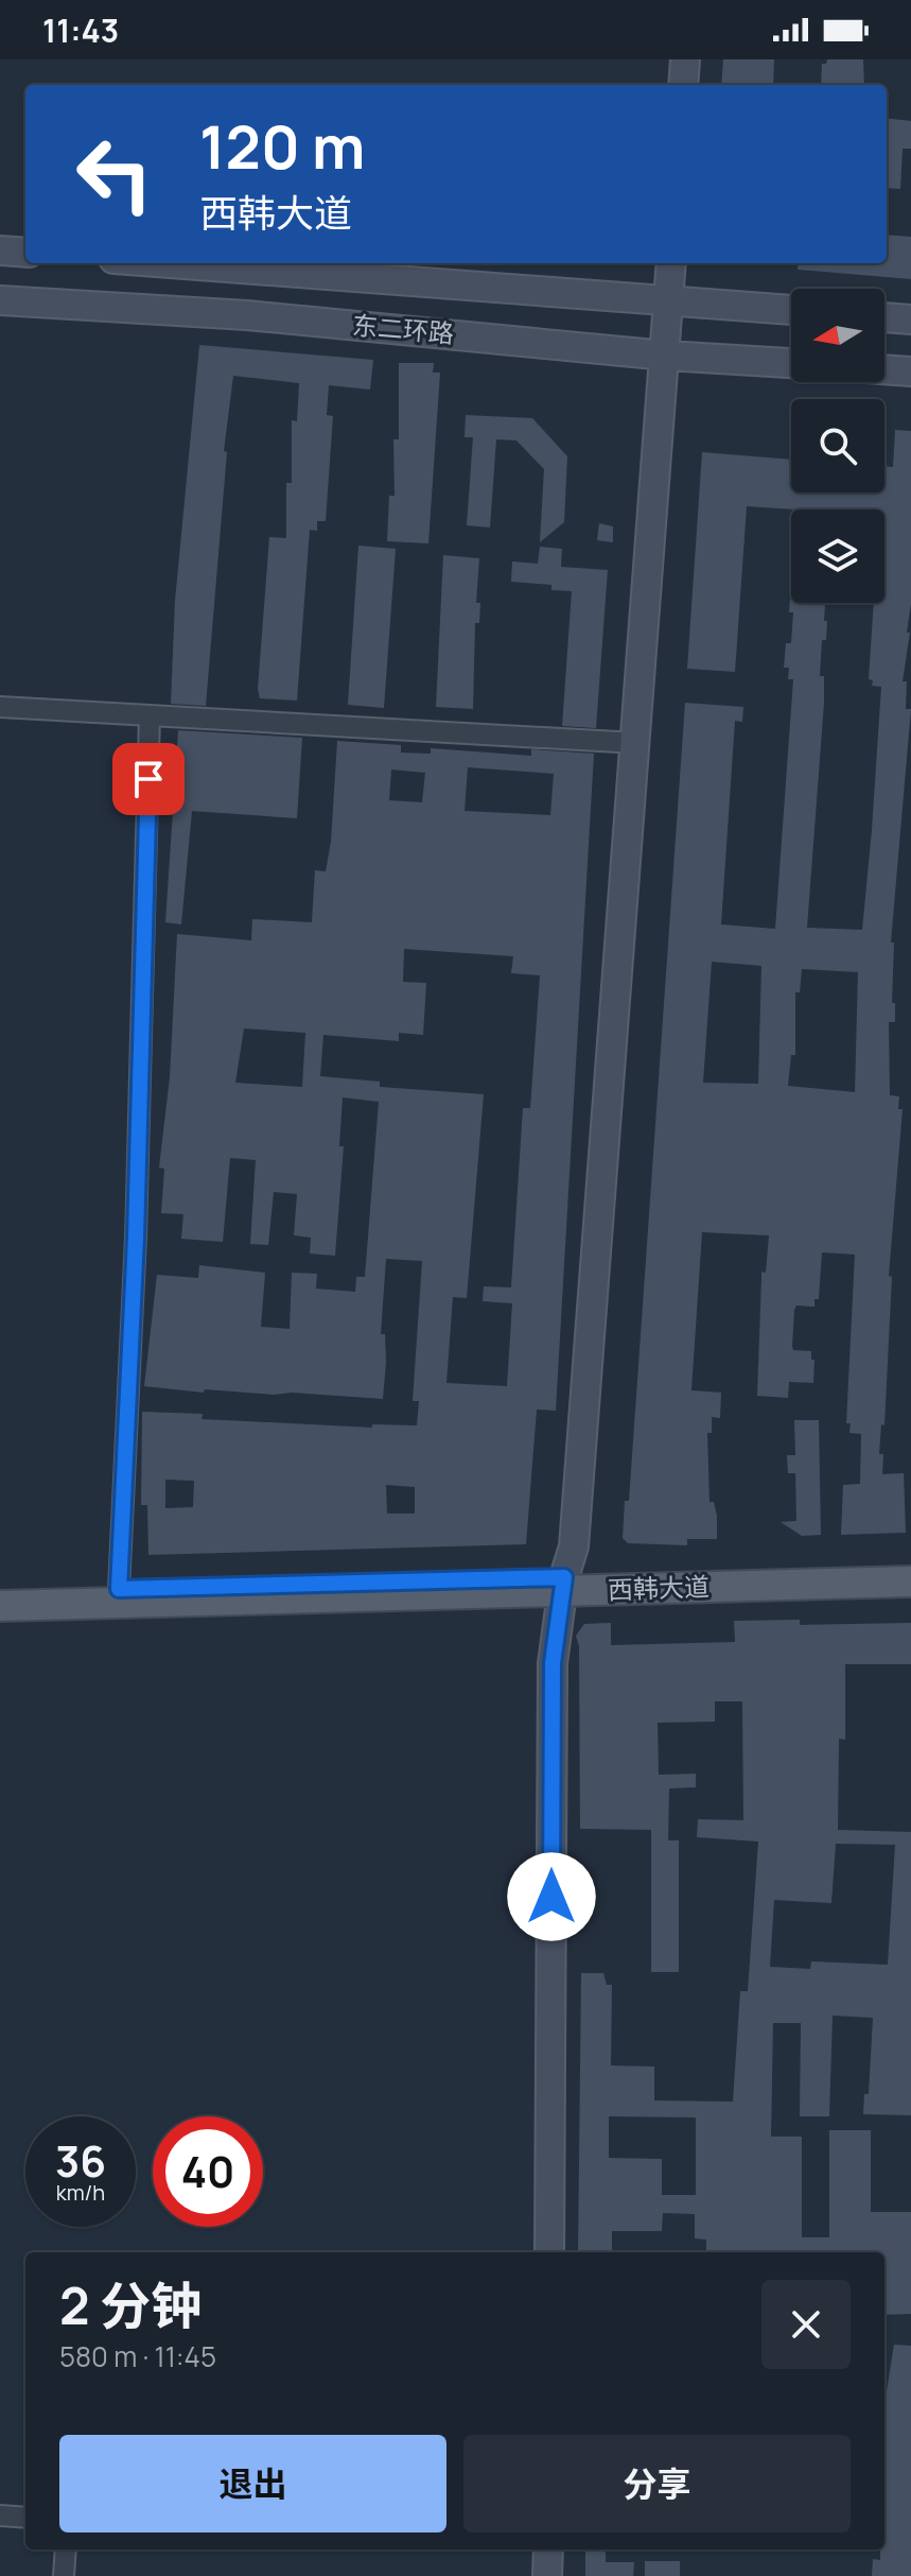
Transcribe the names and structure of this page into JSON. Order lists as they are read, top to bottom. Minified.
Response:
{"streets":{"main road":["西韩大道"],"street":["东二环路"]},"north":"left","page":{"status":"11:43","turn":["120 m","西韩大道"],"speed":"36 km/h","limit":"40","heading":["2 分钟","580 m · 11:45"],"buttons":["退出","分享"]}}
